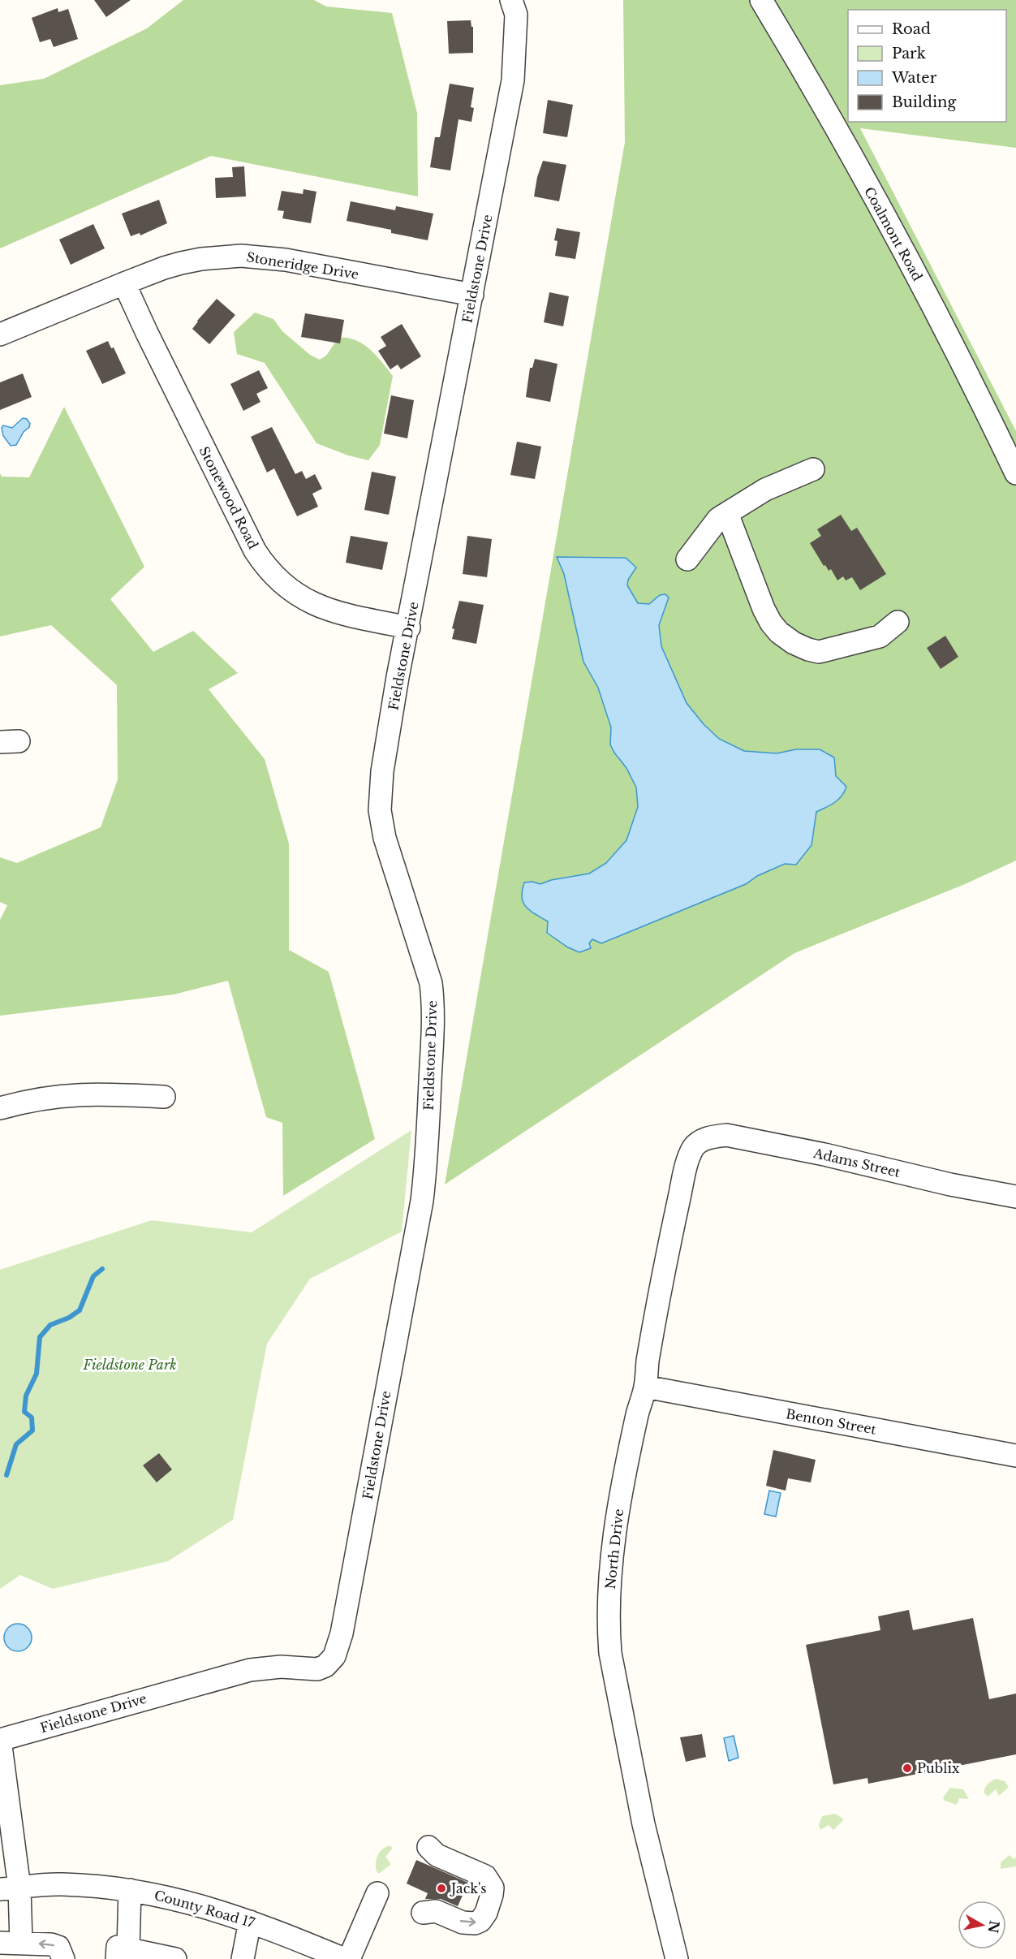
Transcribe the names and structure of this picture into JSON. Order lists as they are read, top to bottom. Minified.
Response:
{"streets":{"street":["Coalmont Road","Stoneridge Drive","Fieldstone Drive","Stonewood Road","Adams Street","Benton Street","North Drive","County Road 17"]},"crossings":[["Stoneridge Drive","Fieldstone Drive"],["Stoneridge Drive","Stonewood Road"],["Fieldstone Drive","Stonewood Road"],["Fieldstone Drive","County Road 17"],["Adams Street","North Drive"],["Benton Street","North Drive"]],"parks":["Fieldstone Park"],"places":["Publix","Jack's"],"legend":["Road","Park","Water","Building"],"north":"right"}
